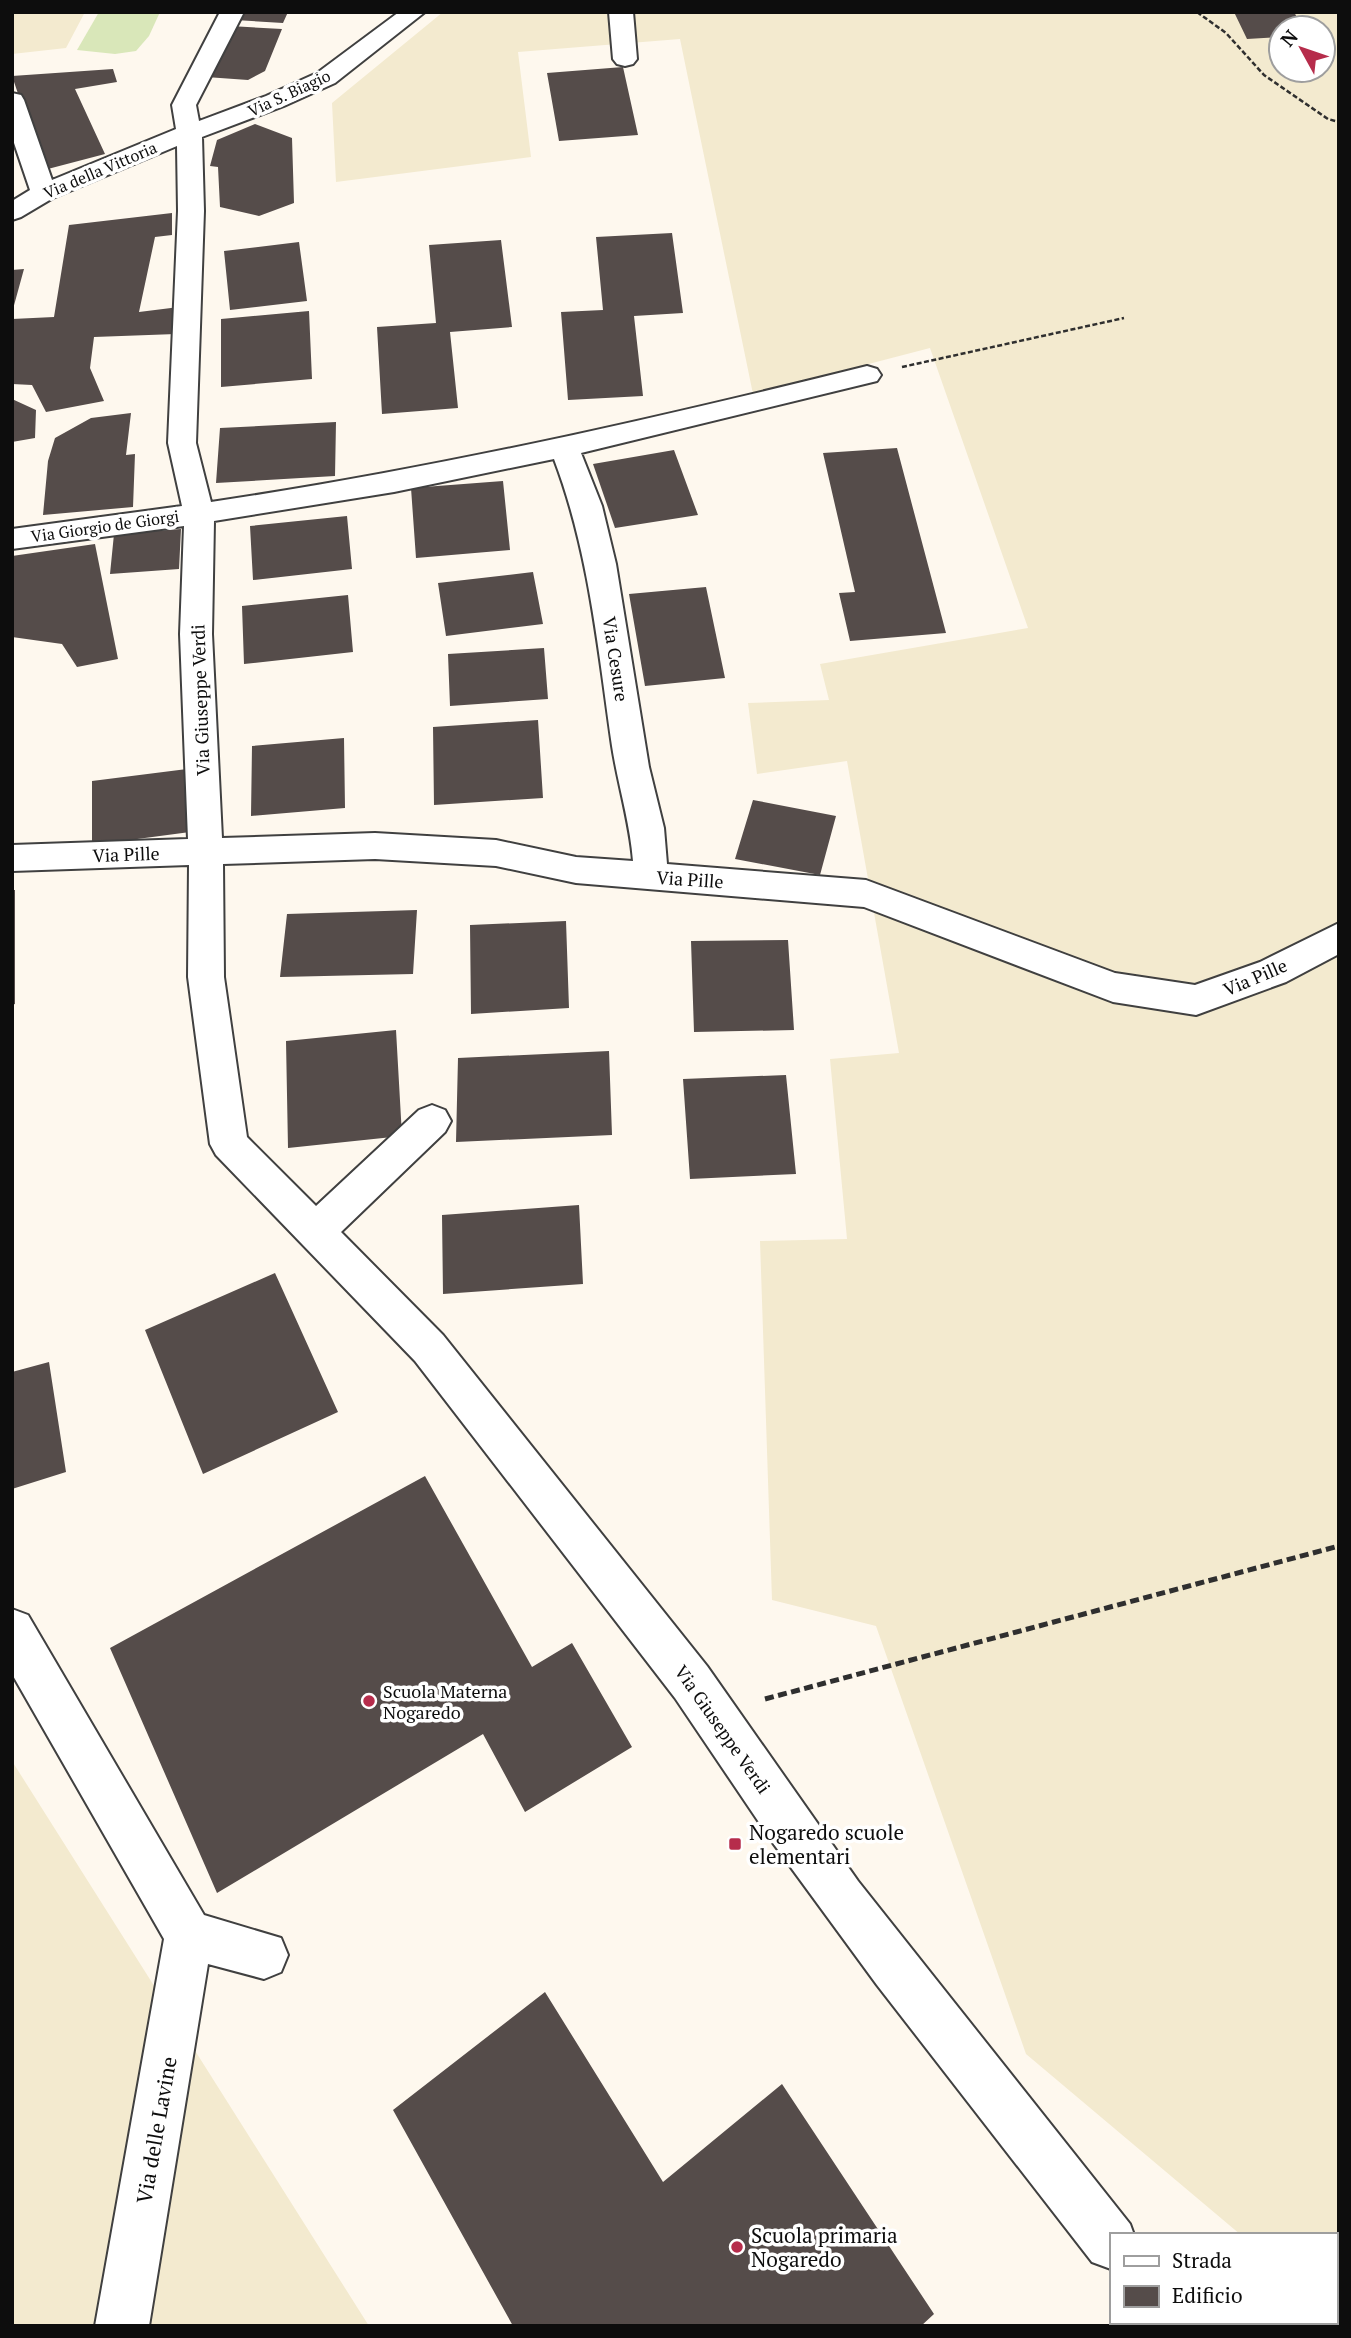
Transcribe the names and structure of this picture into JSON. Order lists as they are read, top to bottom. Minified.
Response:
{"streets":{"street":["Via S. Biagio","Via della Vittoria","Via Giorgio de Giorgi","Via Cesure","Via Giuseppe Verdi","Via Pille","Via delle Lavine"]},"crossings":[["Via S. Biagio","Via della Vittoria"],["Via S. Biagio","Via Giuseppe Verdi"],["Via della Vittoria","Via Giuseppe Verdi"],["Via Giorgio de Giorgi","Via Giuseppe Verdi"],["Via Cesure","Via Pille"],["Via Giuseppe Verdi","Via Pille"]],"places":{"other":["Scuola Materna Nogaredo","Scuola primaria Nogaredo"],"transit":["Nogaredo scuole elementari"]},"legend":["Strada","Edificio"],"north":"top left"}
